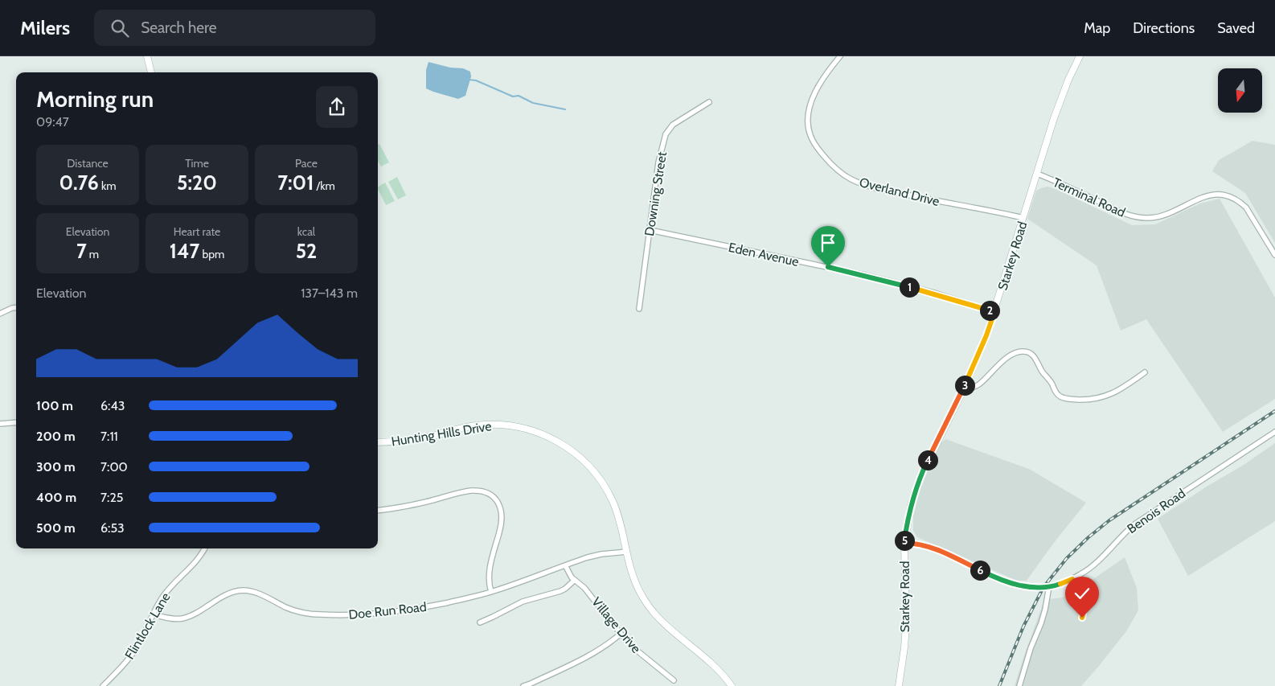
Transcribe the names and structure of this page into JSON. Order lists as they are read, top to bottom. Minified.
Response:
{"streets":{"main road":["Starkey Road","Hunting Hills Drive"],"street":["Overland Drive","Downing Street","Terminal Road","Eden Avenue","Benois Road","Doe Run Road","Village Drive","Flintlock Lane"]},"crossings":[["Overland Drive","Starkey Road"],["Downing Street","Eden Avenue"],["Terminal Road","Starkey Road"],["Eden Avenue","Starkey Road"],["Starkey Road","Benois Road"],["Hunting Hills Drive","Doe Run Road"],["Doe Run Road","Village Drive"],["Doe Run Road","Flintlock Lane"]],"north":"bottom","page":{"header":"Milers","search":"Search here","nav":["Map","Directions","Saved"],"heading":["Morning run","09:47"],"stats":[["Distance","0.76 km"],["Time","5:20"],["Pace","7:01 /km"],["Elevation","7 m"],["Heart rate","147 bpm"],["kcal","52"]],"pins":["1","2","3","4","5","6"],"chart":["Elevation","137–143 m"],"list":[{"name":"100 m","note":"6:43"},{"name":"200 m","note":"7:11"},{"name":"300 m","note":"7:00"},{"name":"400 m","note":"7:25"},{"name":"500 m","note":"6:53"}]}}
